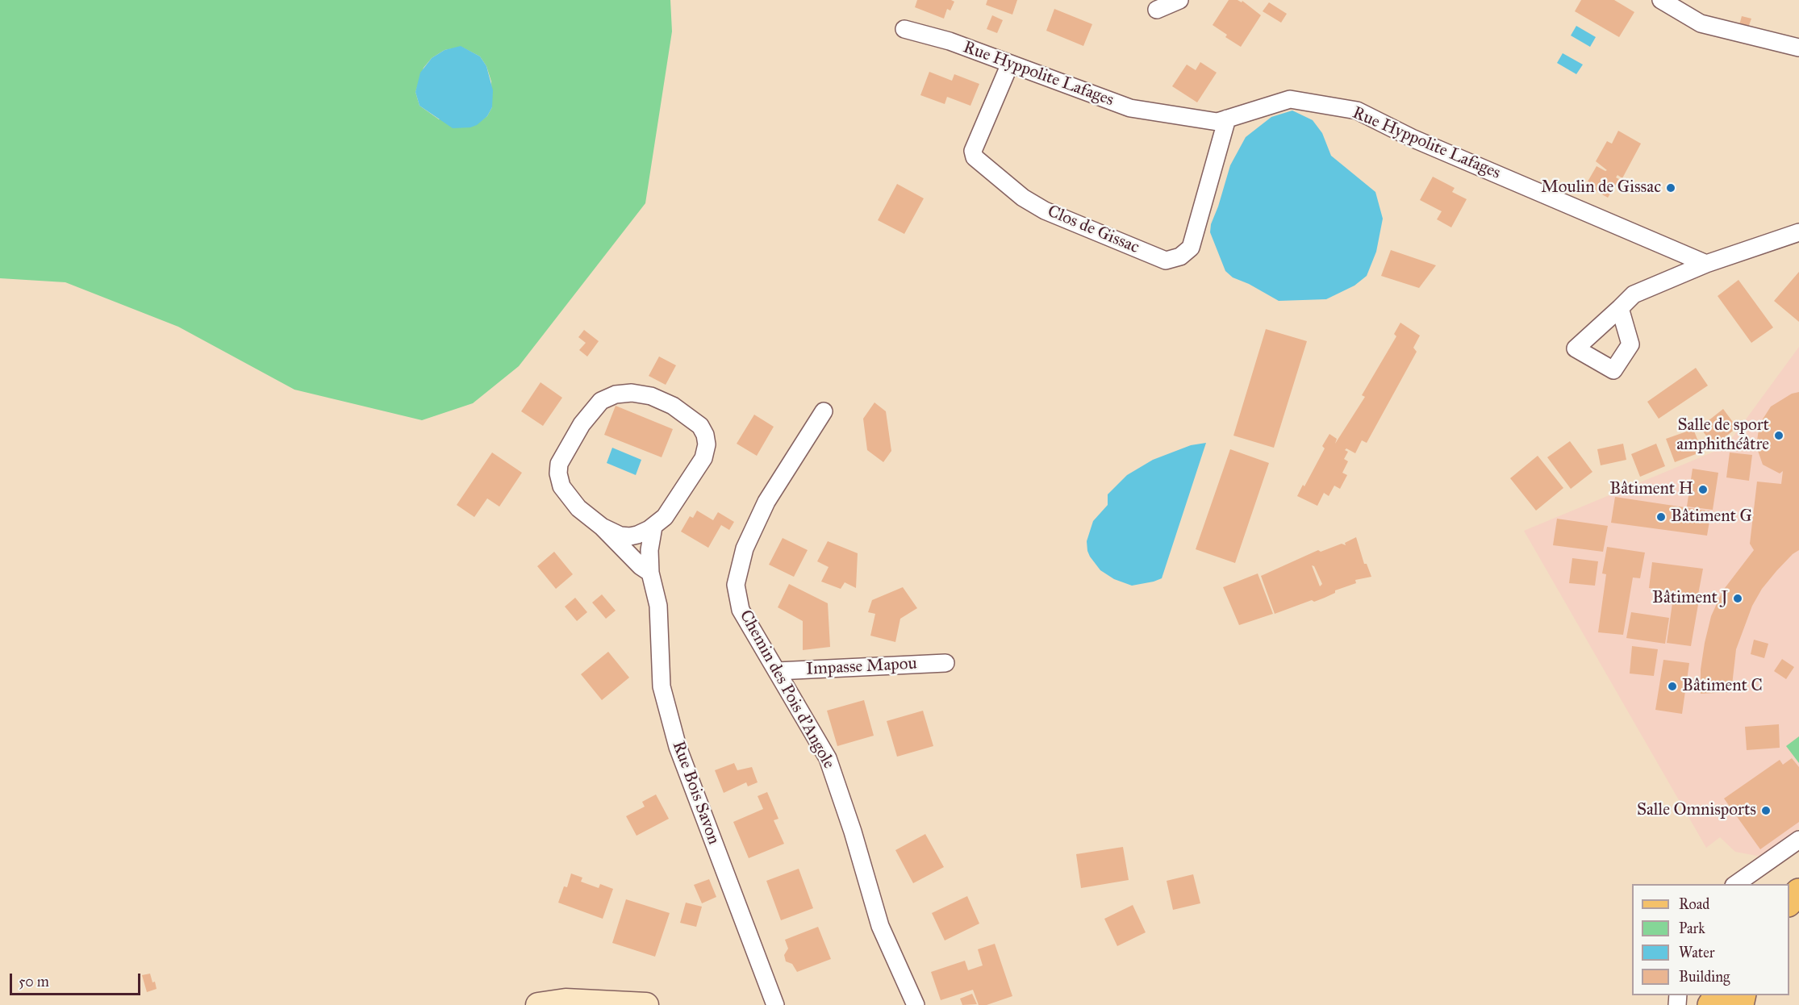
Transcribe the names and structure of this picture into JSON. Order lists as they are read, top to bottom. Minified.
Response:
{"streets":{"street":["Rue Hyppolite Lafages","Clos de Gissac","Impasse Mapou","Chemin des Pois d'Angole","Rue Bois Savon"]},"crossings":[["Rue Hyppolite Lafages","Clos de Gissac"],["Impasse Mapou","Chemin des Pois d'Angole"]],"places":["Moulin de Gissac","Salle de sport amphithéâtre","Bâtiment H","Bâtiment G","Bâtiment J","Bâtiment C","Salle Omnisports"],"legend":["Road","Park","Water","Building"],"scale_bar":"50 m"}
